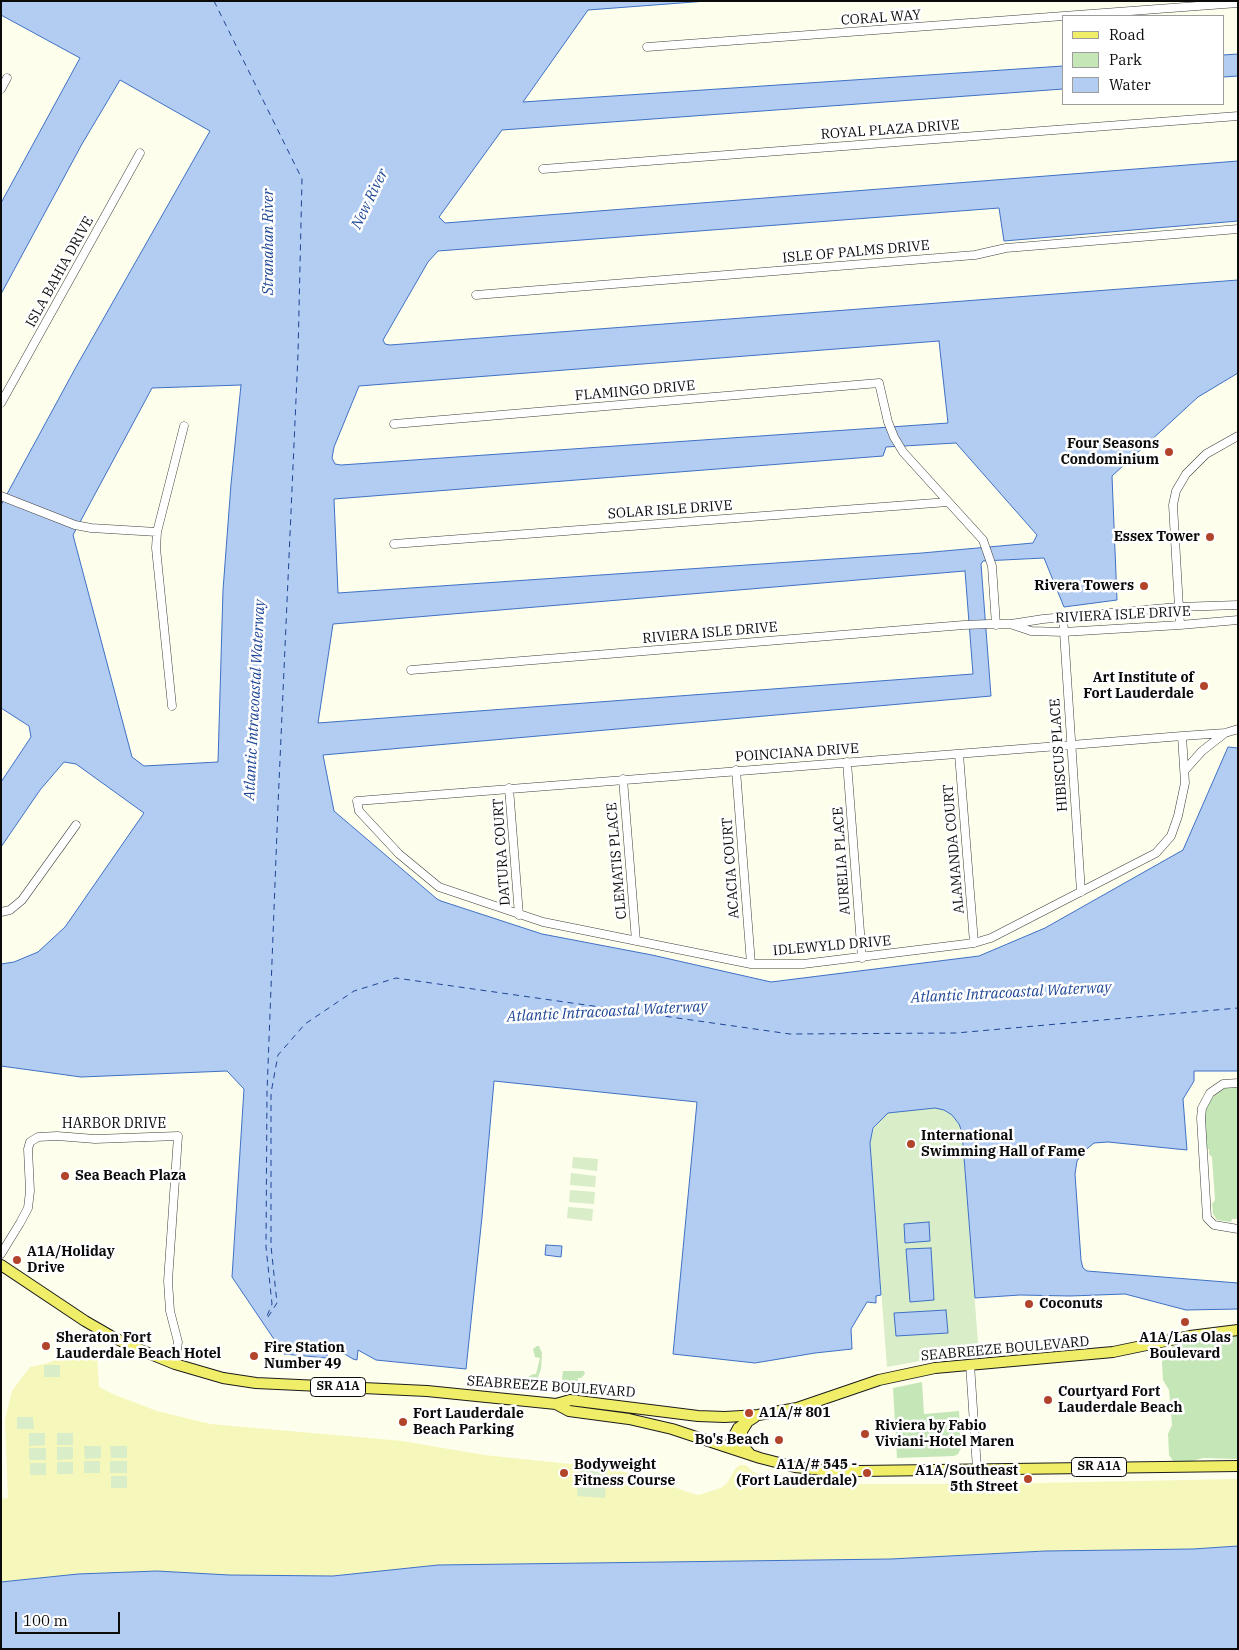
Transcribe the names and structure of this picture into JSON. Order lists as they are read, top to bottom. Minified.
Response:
{"streets":{"main road":["SEABREEZE BOULEVARD","SR A1A"],"street":["CORAL WAY","ROYAL PLAZA DRIVE","ISLE OF PALMS DRIVE","ISLA BAHIA DRIVE","FLAMINGO DRIVE","SOLAR ISLE DRIVE","RIVIERA ISLE DRIVE","POINCIANA DRIVE","HIBISCUS PLACE","ALAMANDA COURT","DATURA COURT","CLEMATIS PLACE","AURELIA PLACE","ACACIA COURT","IDLEWYLD DRIVE","HARBOR DRIVE"]},"crossings":[["FLAMINGO DRIVE","SOLAR ISLE DRIVE"],["RIVIERA ISLE DRIVE","HIBISCUS PLACE"],["POINCIANA DRIVE","HIBISCUS PLACE"],["POINCIANA DRIVE","ALAMANDA COURT"],["POINCIANA DRIVE","DATURA COURT"],["POINCIANA DRIVE","CLEMATIS PLACE"],["POINCIANA DRIVE","AURELIA PLACE"],["POINCIANA DRIVE","ACACIA COURT"],["POINCIANA DRIVE","IDLEWYLD DRIVE"],["HIBISCUS PLACE","IDLEWYLD DRIVE"],["ALAMANDA COURT","IDLEWYLD DRIVE"],["DATURA COURT","IDLEWYLD DRIVE"],["CLEMATIS PLACE","IDLEWYLD DRIVE"],["AURELIA PLACE","IDLEWYLD DRIVE"],["ACACIA COURT","IDLEWYLD DRIVE"],["HARBOR DRIVE","SEABREEZE BOULEVARD"],["SEABREEZE BOULEVARD","SR A1A"]],"water":["New River","Stranahan River","Atlantic Intracoastal Waterway"],"places":["Four Seasons Condominium","Essex Tower","Rivera Towers","Art Institute of Fort Lauderdale","International Swimming Hall of Fame","Sea Beach Plaza","A1A/Holiday Drive","Coconuts","A1A/Las Olas Boulevard","Sheraton Fort Lauderdale Beach Hotel","Fire Station Number 49","Courtyard Fort Lauderdale Beach","A1A/# 801","Fort Lauderdale Beach Parking","Riviera by Fabio Viviani-Hotel Maren","Bo's Beach","Bodyweight Fitness Course","A1A/# 545 - (Fort Lauderdale)","A1A/Southeast 5th Street"],"legend":["Road","Park","Water"],"scale_bar":"100 m"}
